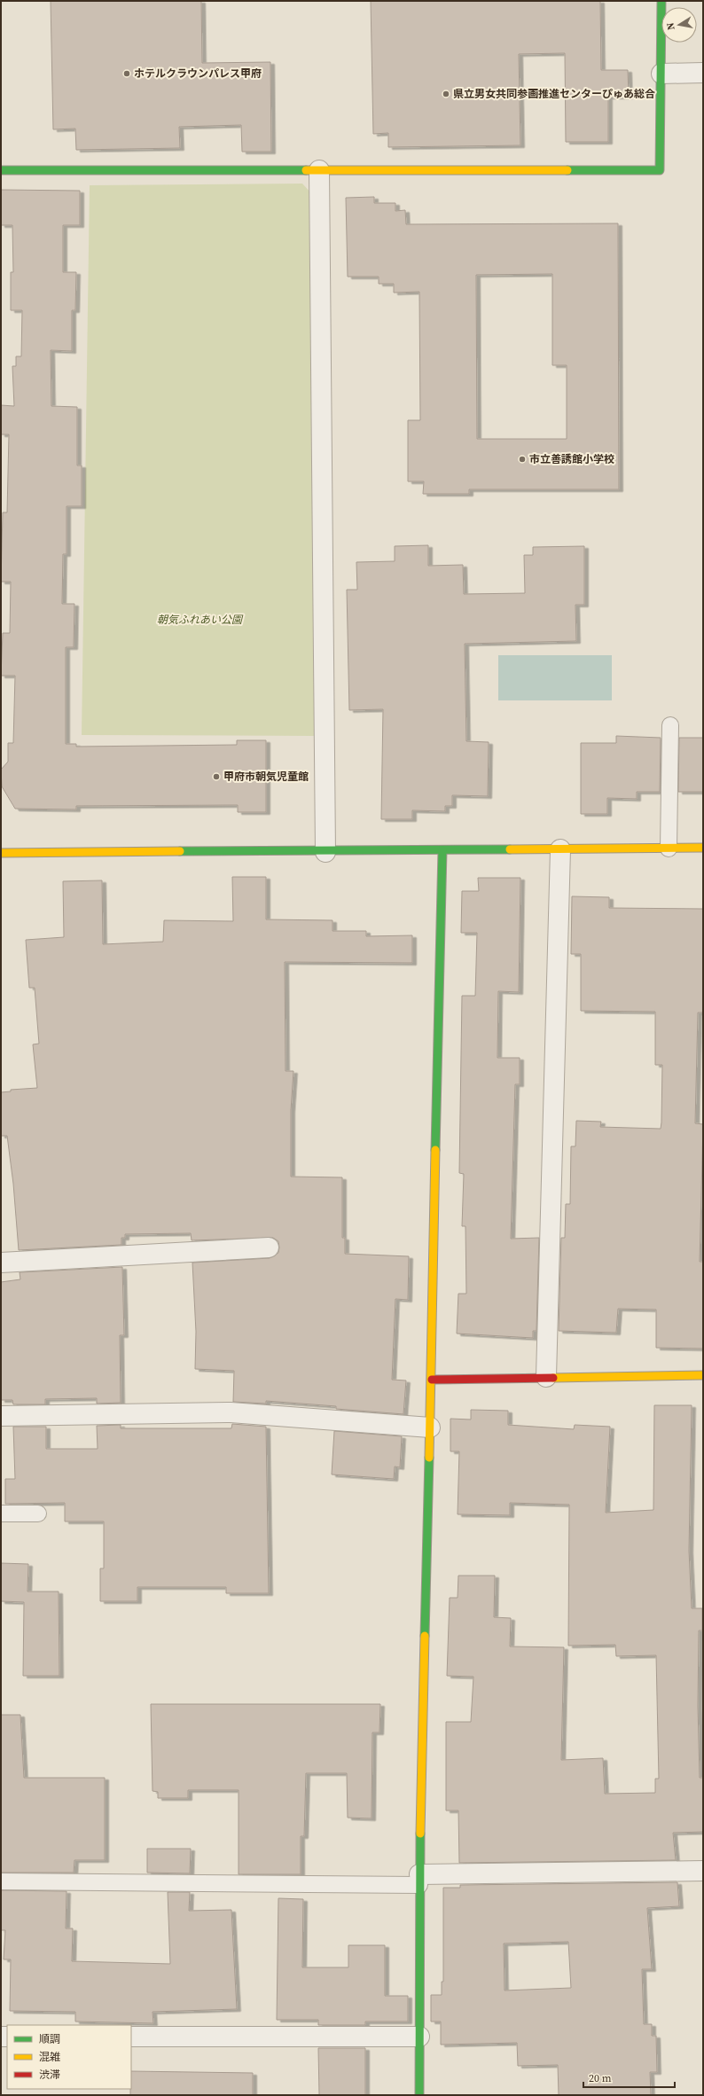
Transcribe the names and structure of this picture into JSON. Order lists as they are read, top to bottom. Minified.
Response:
{"parks":["朝気ふれあい公園"],"places":["ホテルクラウンパレス甲府","県立男女共同参画推進センターぴゅあ総合","市立善誘館小学校","甲府市朝気児童館"],"legend":["順調","混雑","渋滞"],"scale_bar":"20 m","north":"left"}
